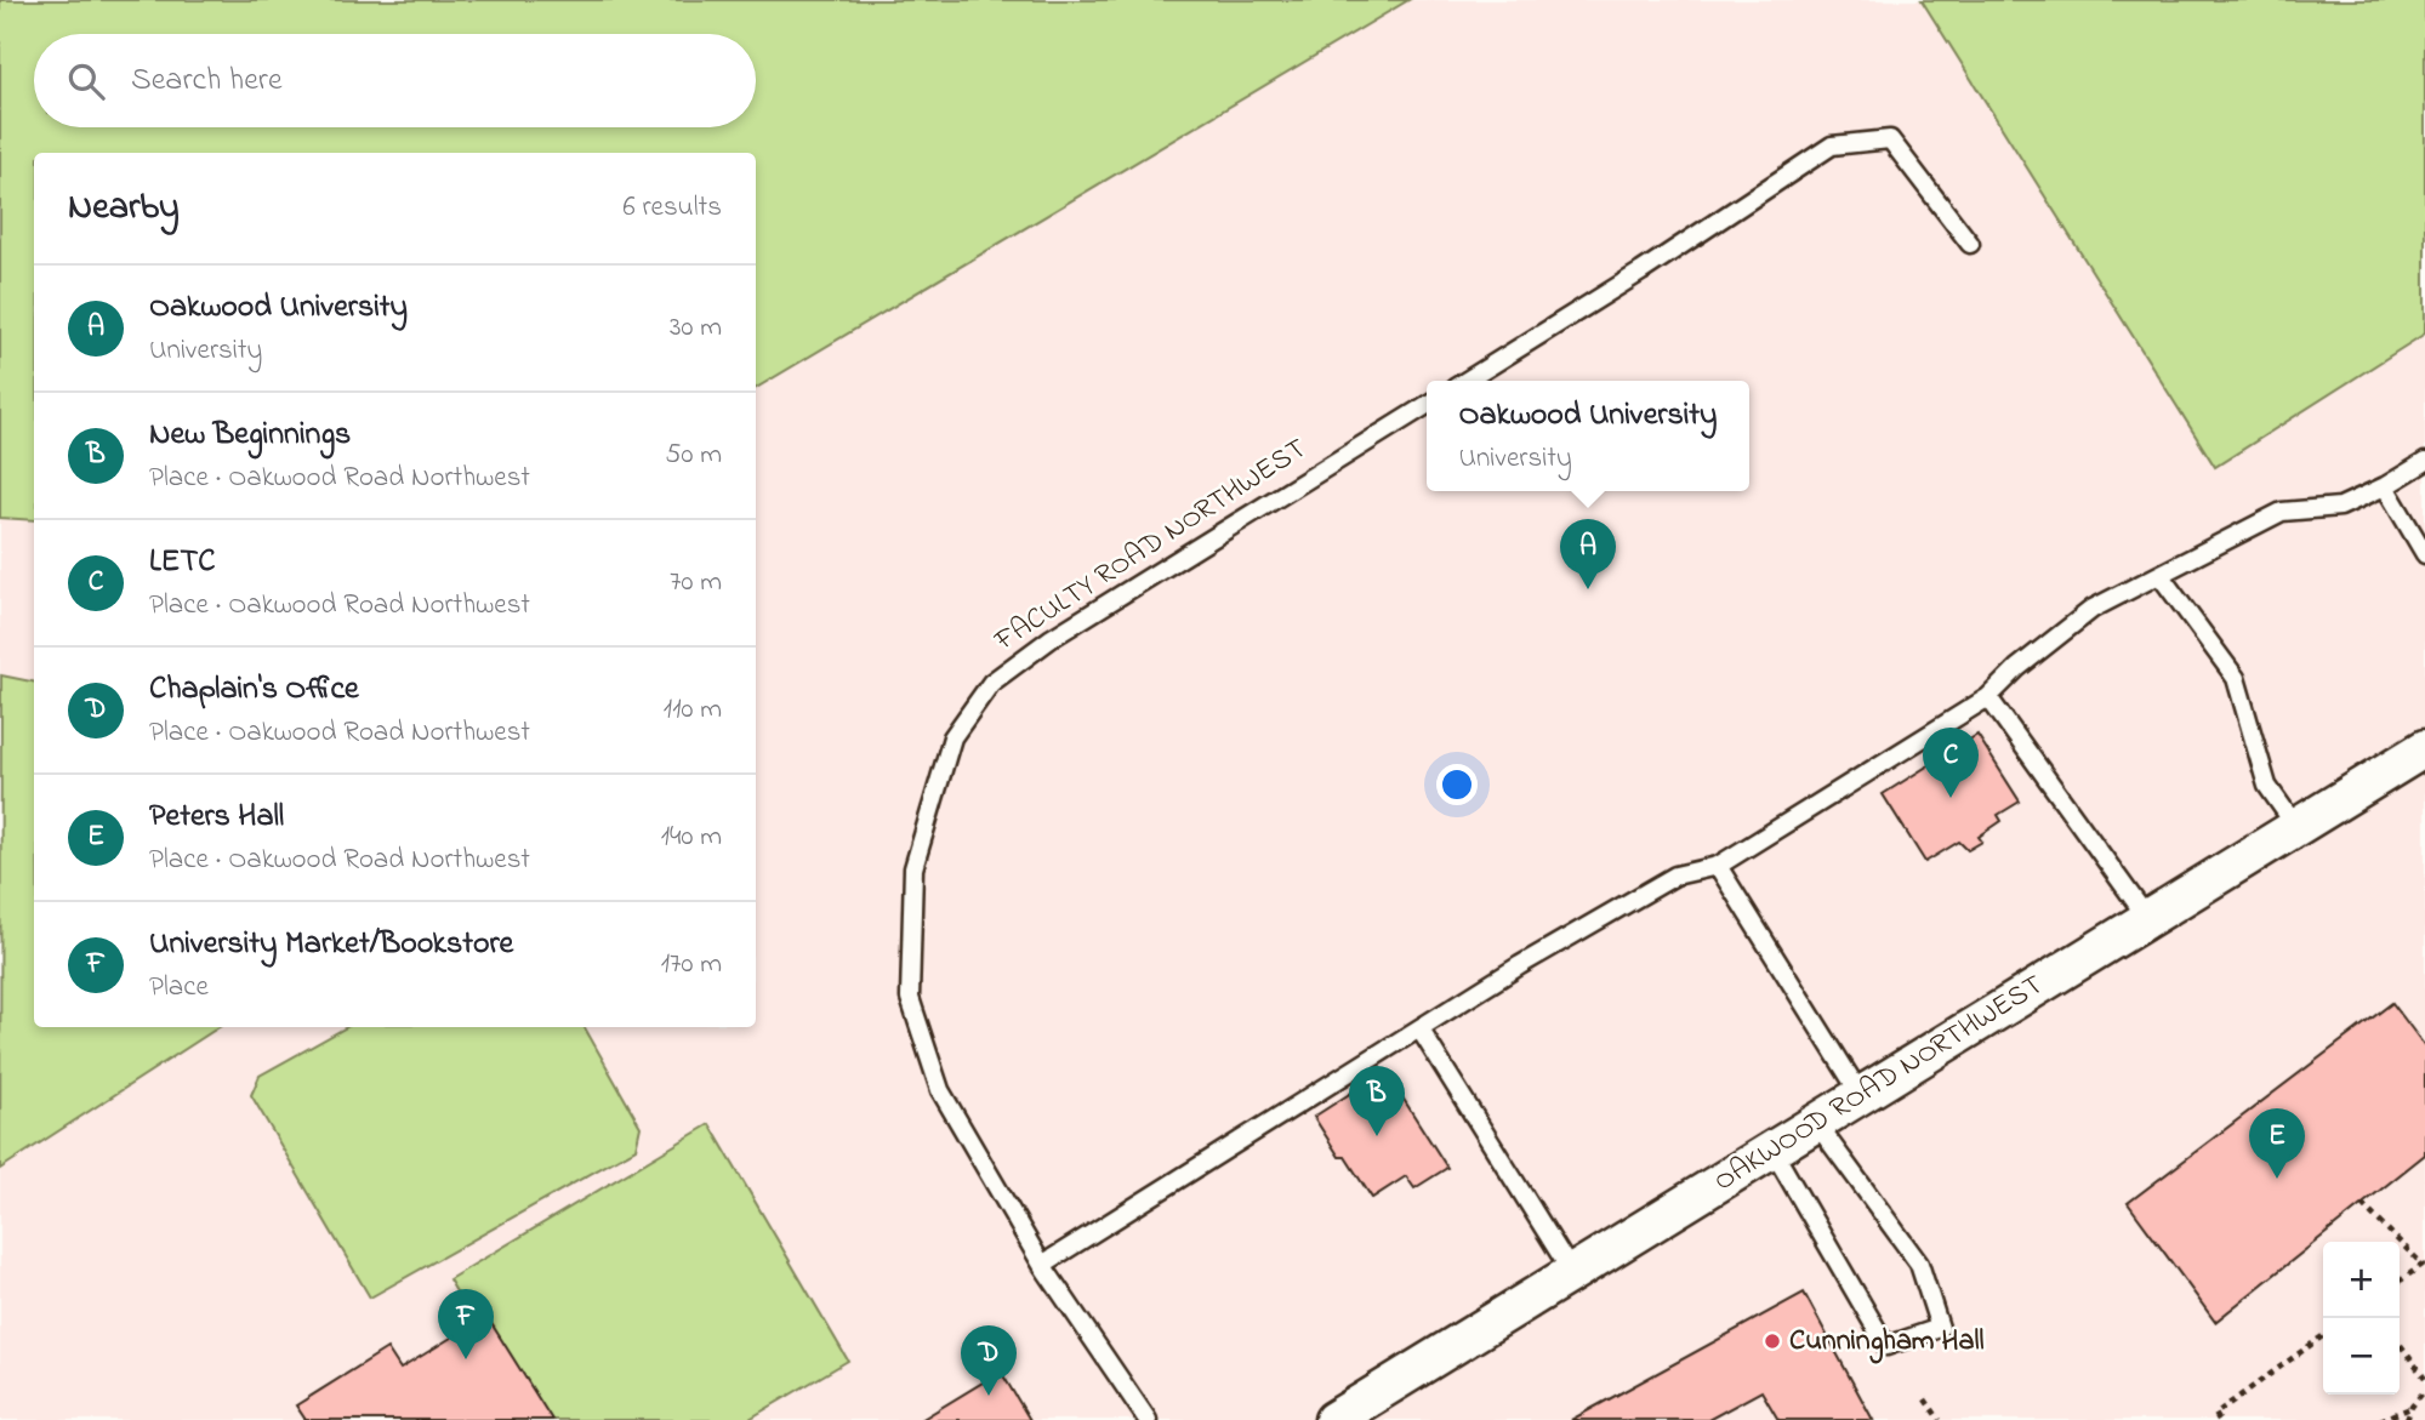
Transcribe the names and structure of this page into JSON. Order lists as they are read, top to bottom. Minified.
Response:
{"streets":{"street":["OAKWOOD ROAD NORTHWEST"],"lane":["FACULTY ROAD NORTHWEST"]},"places":["Cunningham Hall"],"page":{"search":"Search here","heading":["Nearby","6 results"],"list":[{"mark":"A","name":"Oakwood University","note":"University","value":"30 m"},{"mark":"B","name":"New Beginnings","note":"Place · Oakwood Road Northwest","value":"50 m"},{"mark":"C","name":"LETC","note":"Place · Oakwood Road Northwest","value":"70 m"},{"mark":"D","name":"Chaplain's Office","note":"Place · Oakwood Road Northwest","value":"110 m"},{"mark":"E","name":"Peters Hall","note":"Place · Oakwood Road Northwest","value":"140 m"},{"mark":"F","name":"University Market/Bookstore","note":"Place","value":"170 m"}],"popup":["Oakwood University","University"],"pins":["A","C","B","E","F","D"],"map_buttons":["+","−"]}}
